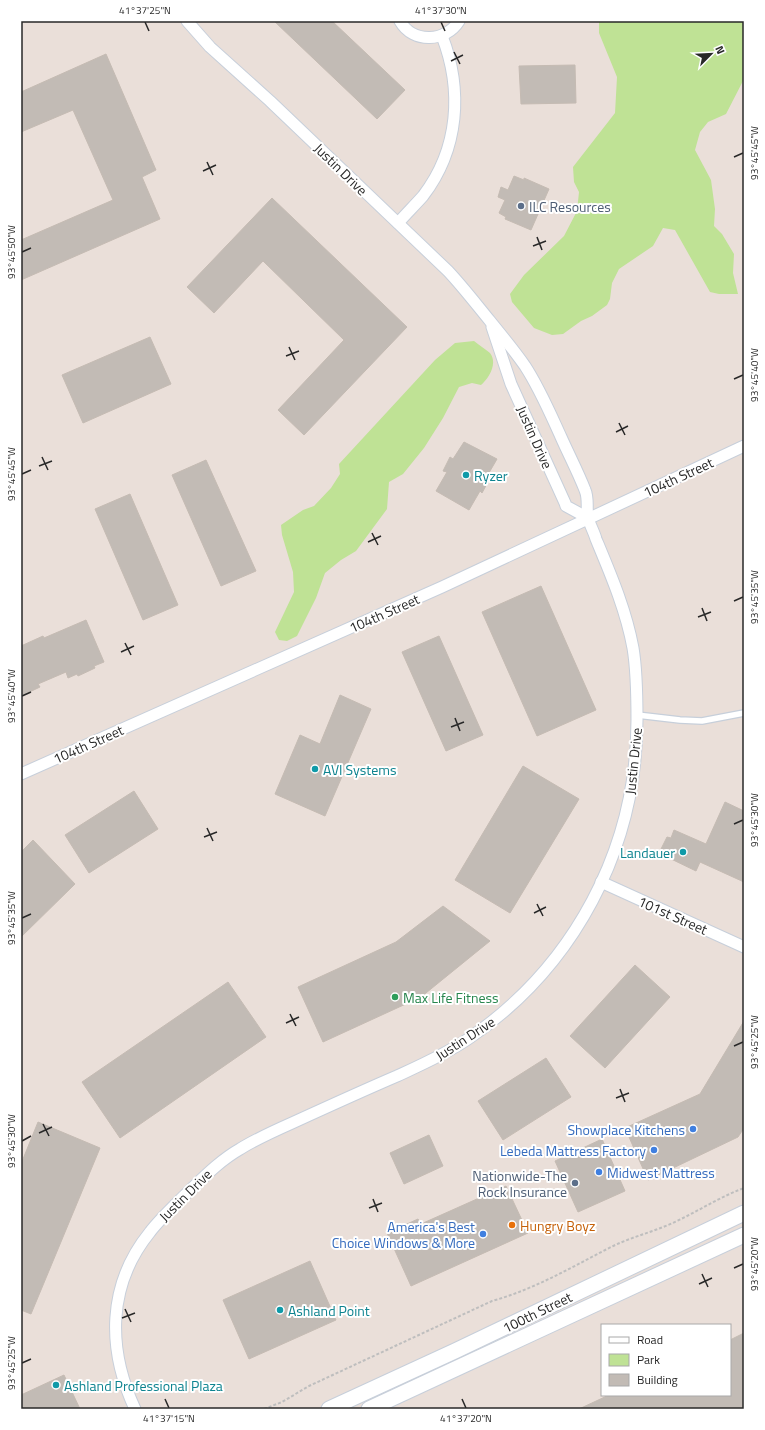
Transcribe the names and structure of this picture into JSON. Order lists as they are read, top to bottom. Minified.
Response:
{"streets":{"main road":["100th Street"],"street":["Justin Drive","104th Street","101st Street"]},"crossings":[["Justin Drive","104th Street"],["Justin Drive","101st Street"]],"places":["ILC Resources","Ryzer","AVI Systems","Landauer","Max Life Fitness","Showplace Kitchens","Lebeda Mattress Factory","Midwest Mattress","Nationwide-The Rock Insurance","Hungry Boyz","America's Best Choice Windows & More","Ashland Point","Ashland Professional Plaza"],"legend":["Road","Park","Building"],"north":"top right","coordinates":["41°37'25\"N","41°37'30\"N","93°45'45\"W","93°45'50\"W","93°45'40\"W","93°45'35\"W","93°45'30\"W","93°45'25\"W","93°45'20\"W","41°37'15\"N","41°37'20\"N"]}
